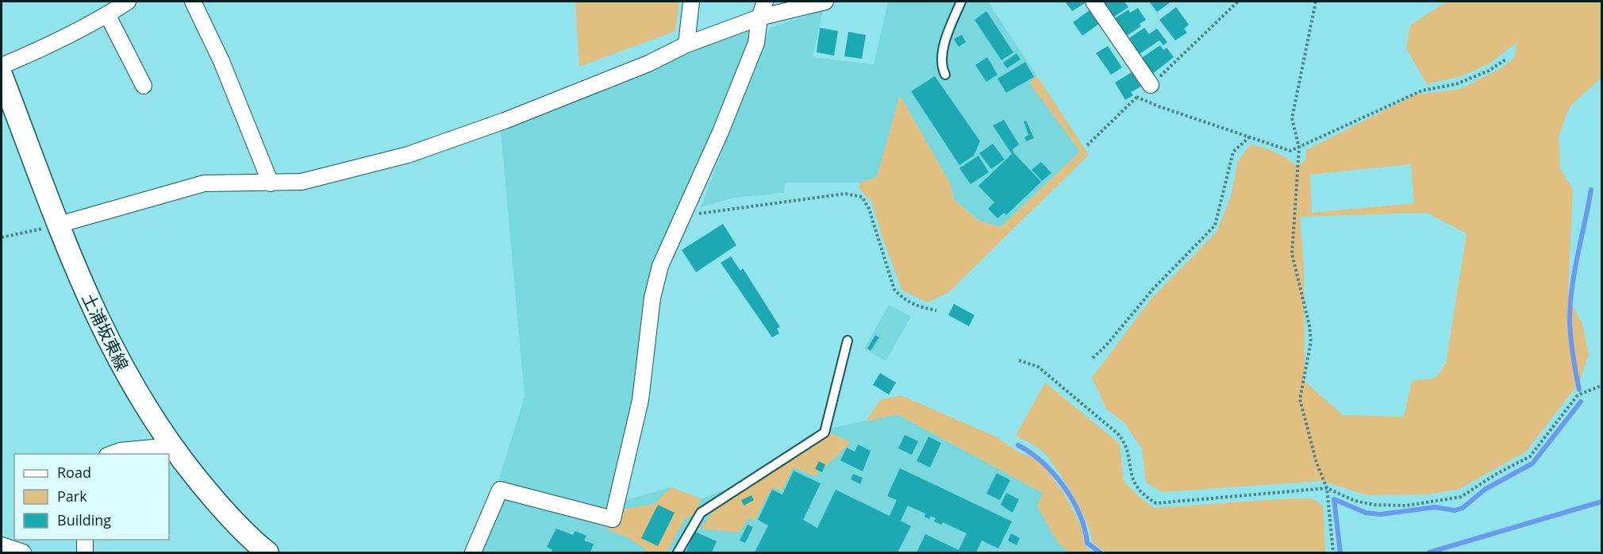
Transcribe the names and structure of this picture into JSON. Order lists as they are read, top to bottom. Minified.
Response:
{"streets":{"main road":["土浦坂東線"]},"legend":["Road","Park","Building"]}
